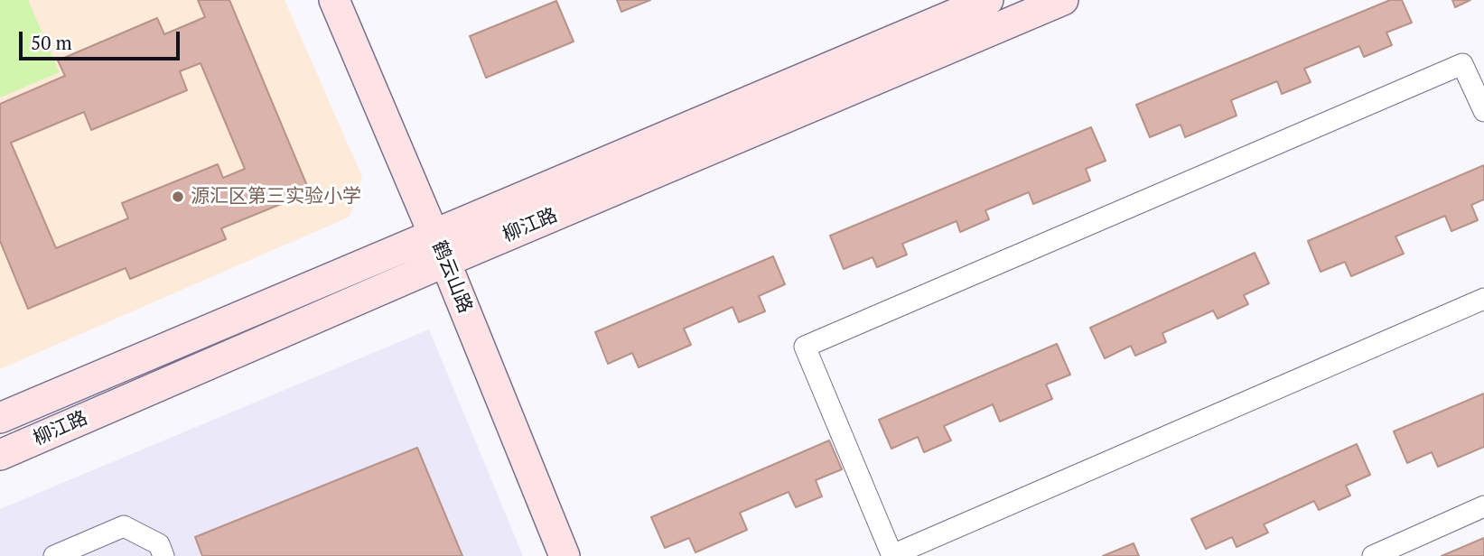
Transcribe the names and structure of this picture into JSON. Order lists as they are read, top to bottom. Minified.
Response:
{"streets":{"street":["柳江路","鹤云山路"]},"crossings":[["柳江路","鹤云山路"]],"places":["源汇区第三实验小学"],"scale_bar":"50 m"}
